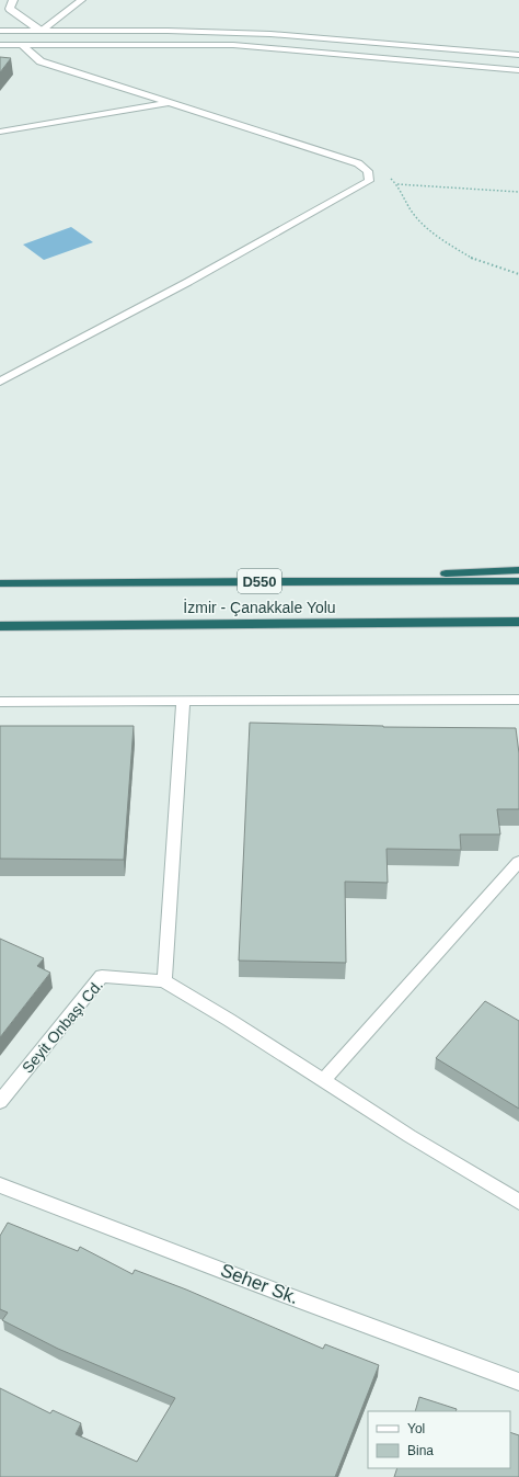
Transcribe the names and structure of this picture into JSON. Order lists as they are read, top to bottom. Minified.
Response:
{"streets":{"highway":["D550","İzmir - Çanakkale Yolu"],"street":["Seyit Onbaşı Cd.","Seher Sk."]},"legend":["Yol","Bina"]}
